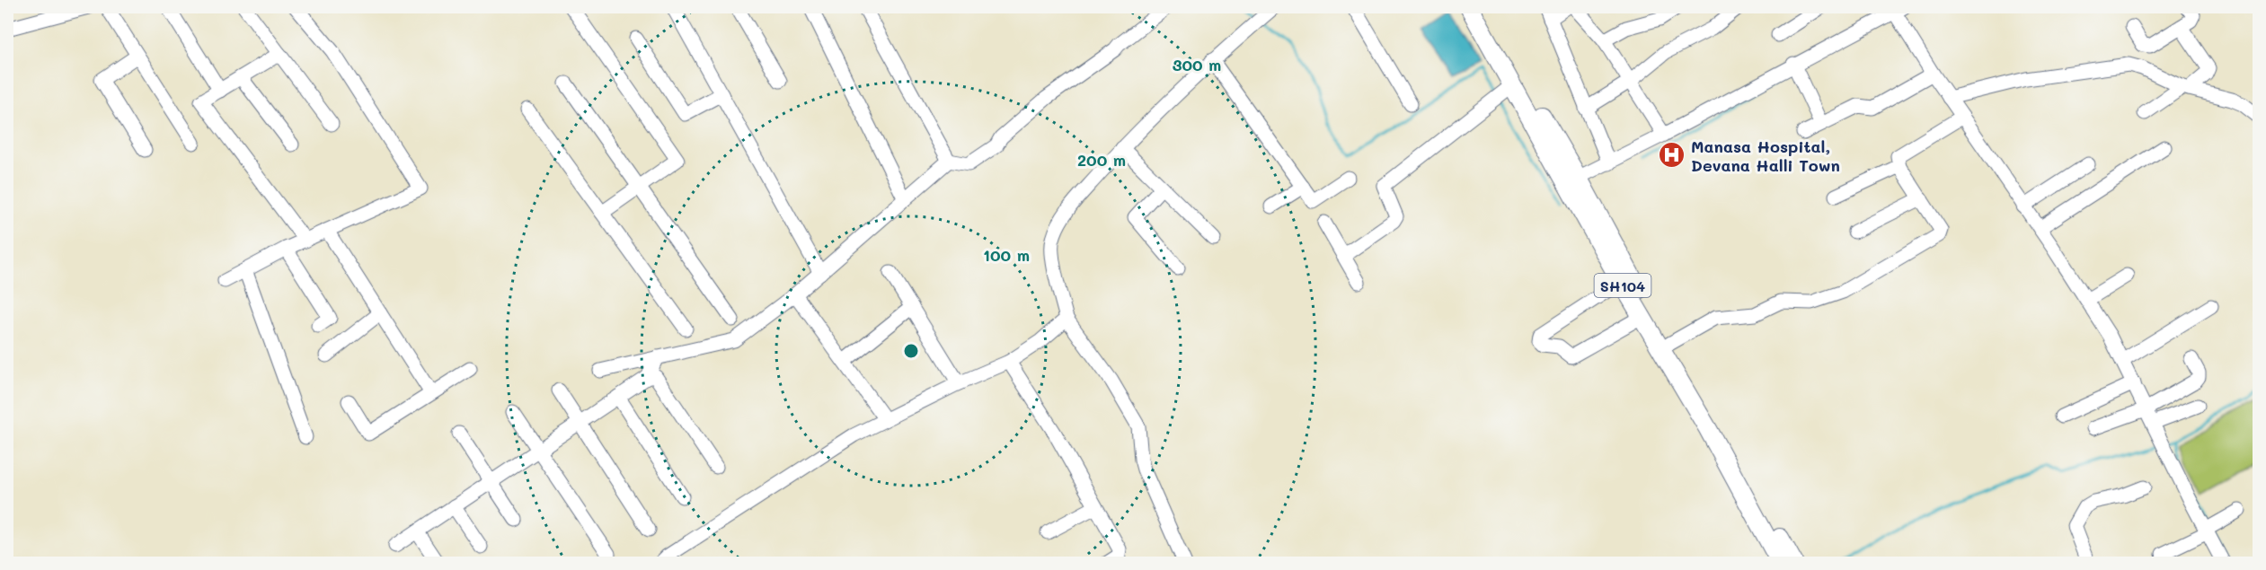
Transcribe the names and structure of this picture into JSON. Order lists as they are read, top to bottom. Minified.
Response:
{"streets":{"main road":["SH104"]},"places":{"hospital":["Manasa Hospital, Devana Halli Town"]},"rings":["300 m","200 m","100 m"]}
